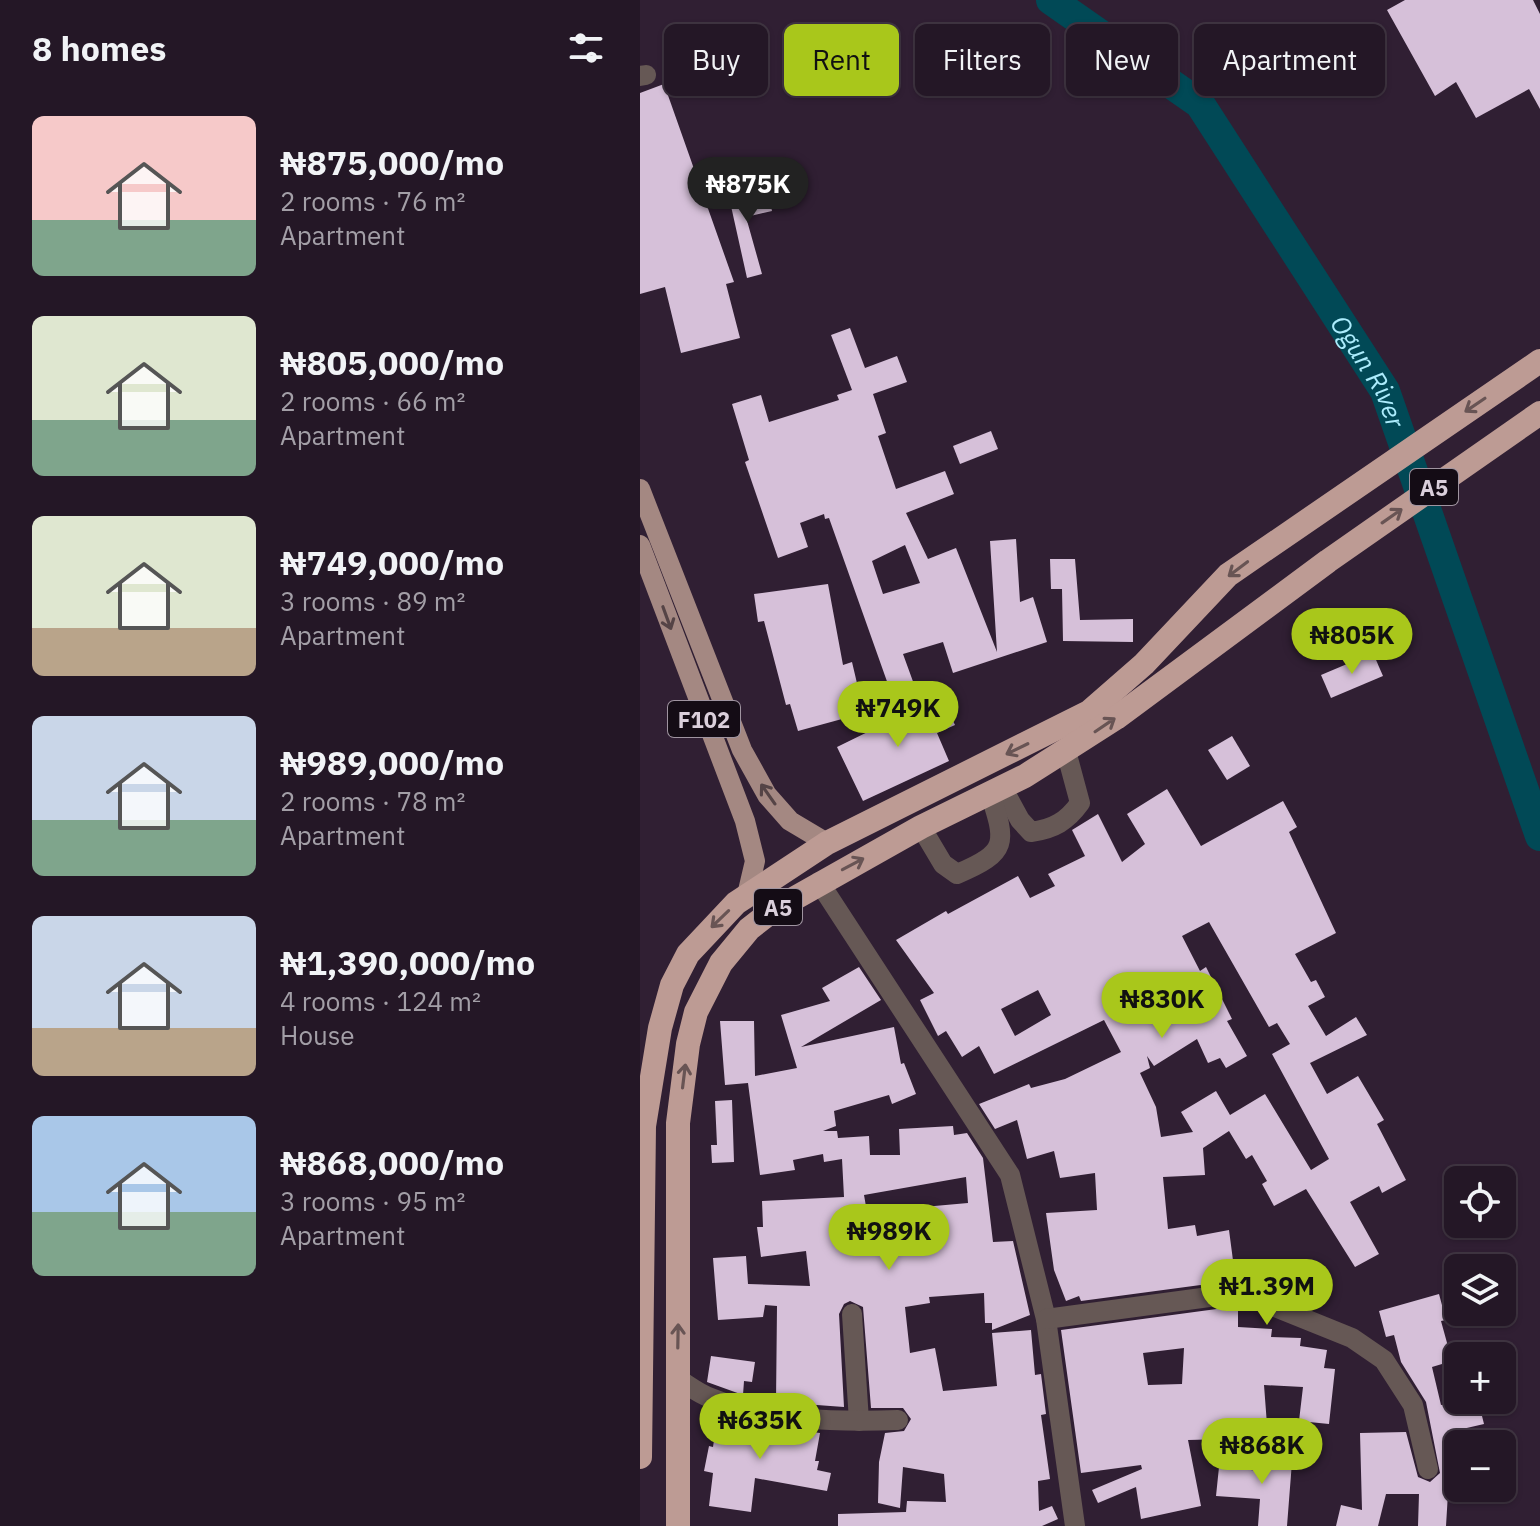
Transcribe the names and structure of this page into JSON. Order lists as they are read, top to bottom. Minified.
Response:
{"streets":{"highway":["A5"],"main road":["F102"]},"crossings":[["A5","F102"]],"water":["Ogun River"],"page":{"heading":"8 homes","chip":["Buy","Rent","Filters","New","Apartment"],"list":[{"name":"₦875,000/mo","note":"2 rooms · 76 m² · Apartment"},{"name":"₦805,000/mo","note":"2 rooms · 66 m² · Apartment"},{"name":"₦749,000/mo","note":"3 rooms · 89 m² · Apartment"},{"name":"₦989,000/mo","note":"2 rooms · 78 m² · Apartment"},{"name":"₦1,390,000/mo","note":"4 rooms · 124 m² · House"},{"name":"₦868,000/mo","note":"3 rooms · 95 m² · Apartment"}],"price":["₦875K","₦805K","₦749K","₦830K","₦989K","₦1.39M","₦635K","₦868K"],"map_buttons":["+","−"]}}
